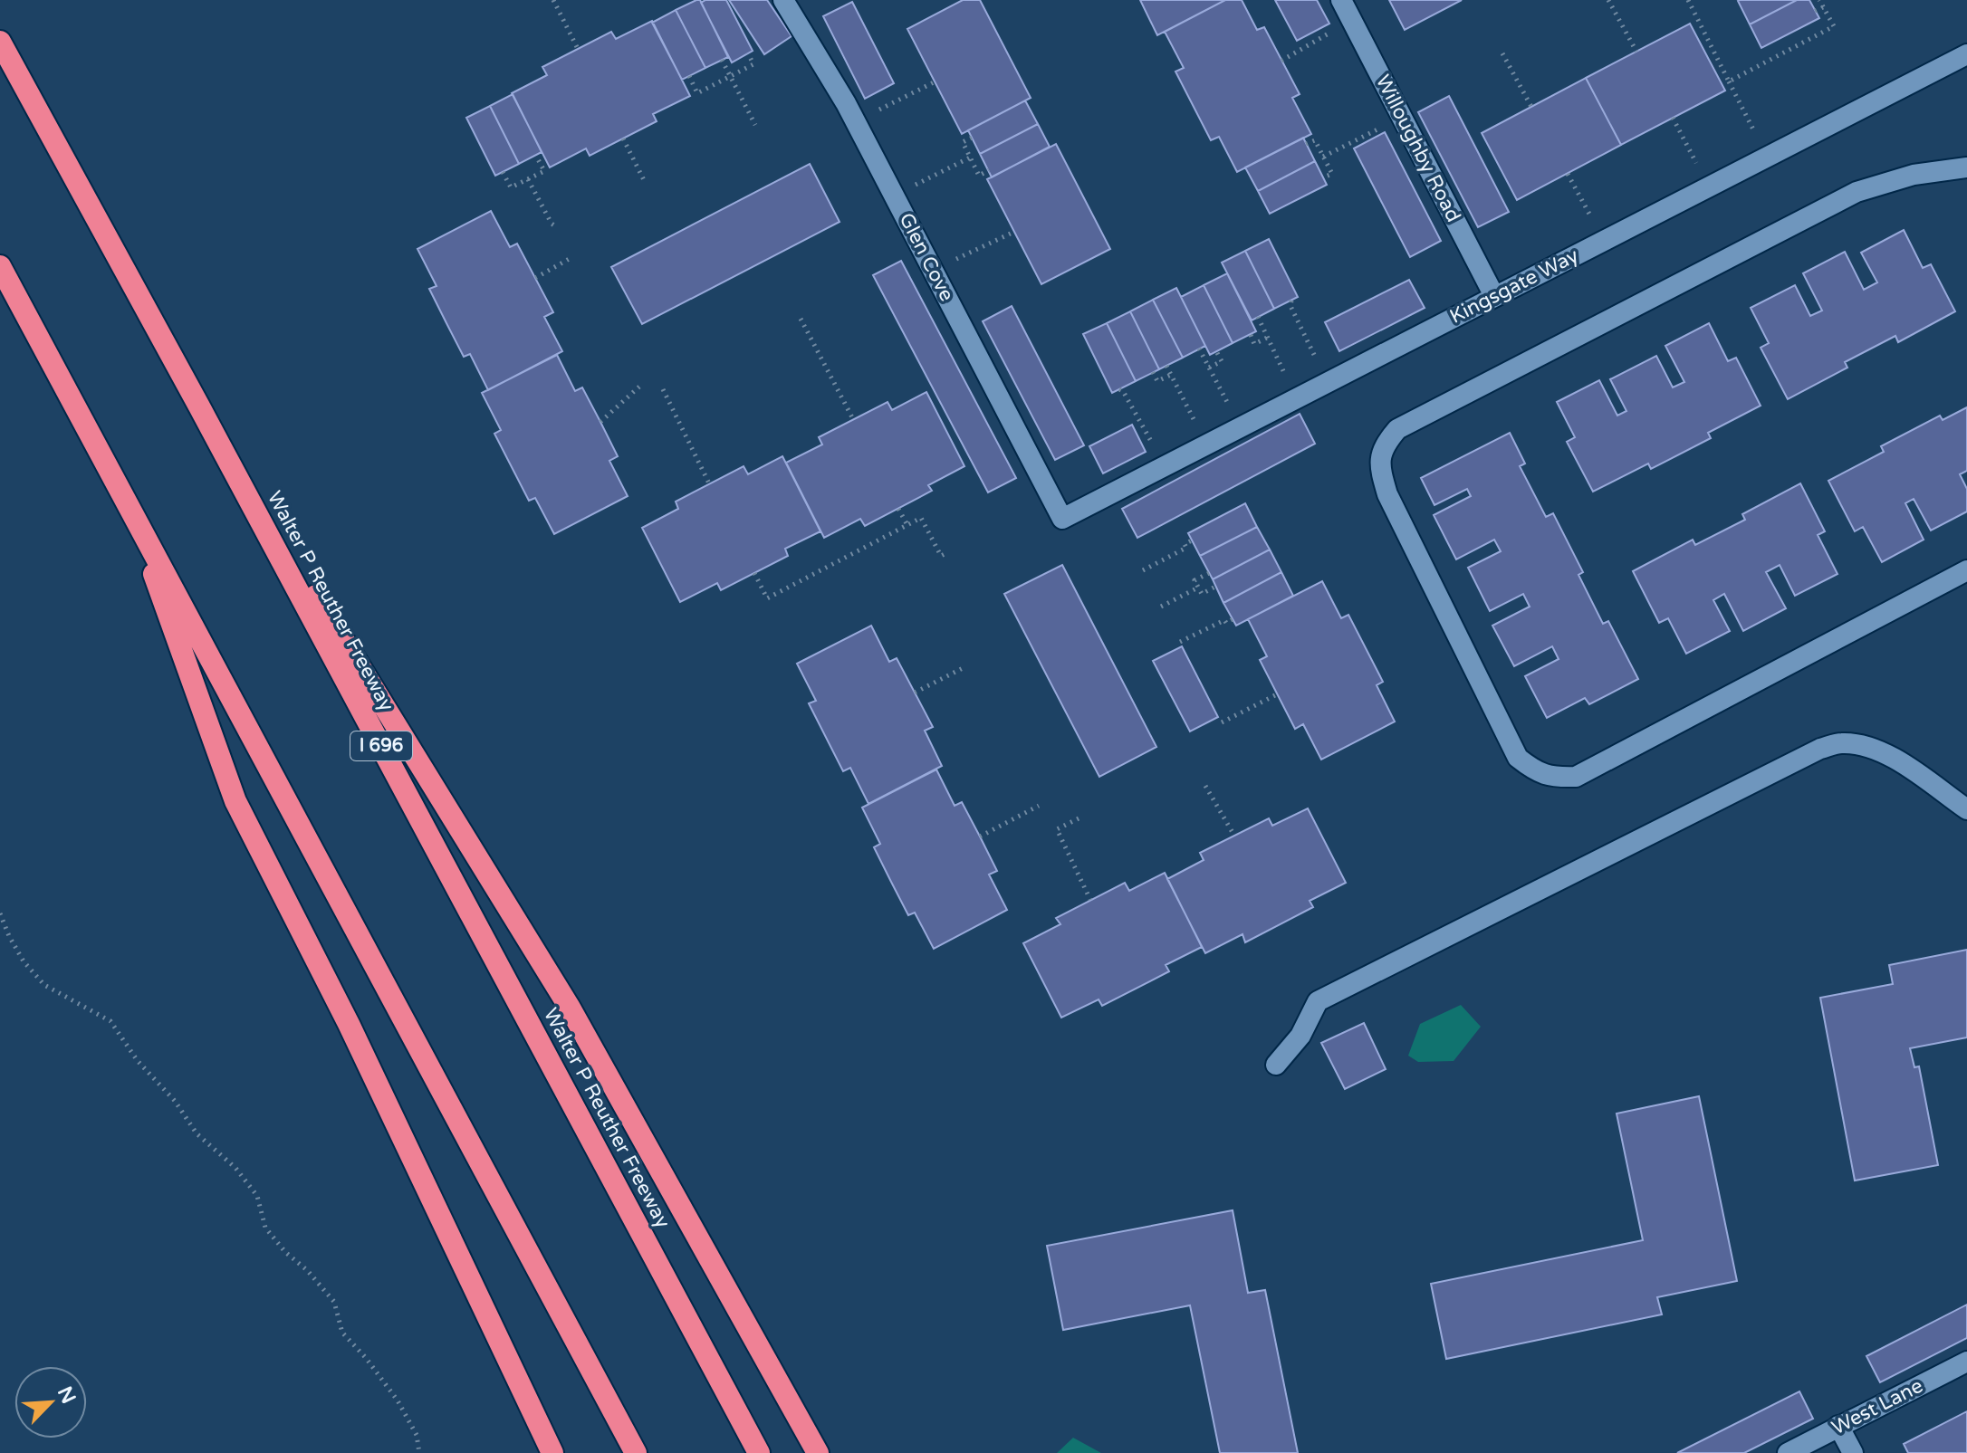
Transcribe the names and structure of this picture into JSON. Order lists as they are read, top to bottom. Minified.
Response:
{"streets":{"highway":["Walter P Reuther Freeway","I 696"],"street":["Willoughby Road","Glen Cove","Kingsgate Way","West Lane"]},"crossings":[["Willoughby Road","Kingsgate Way"],["Glen Cove","Kingsgate Way"]],"north":"top right"}
